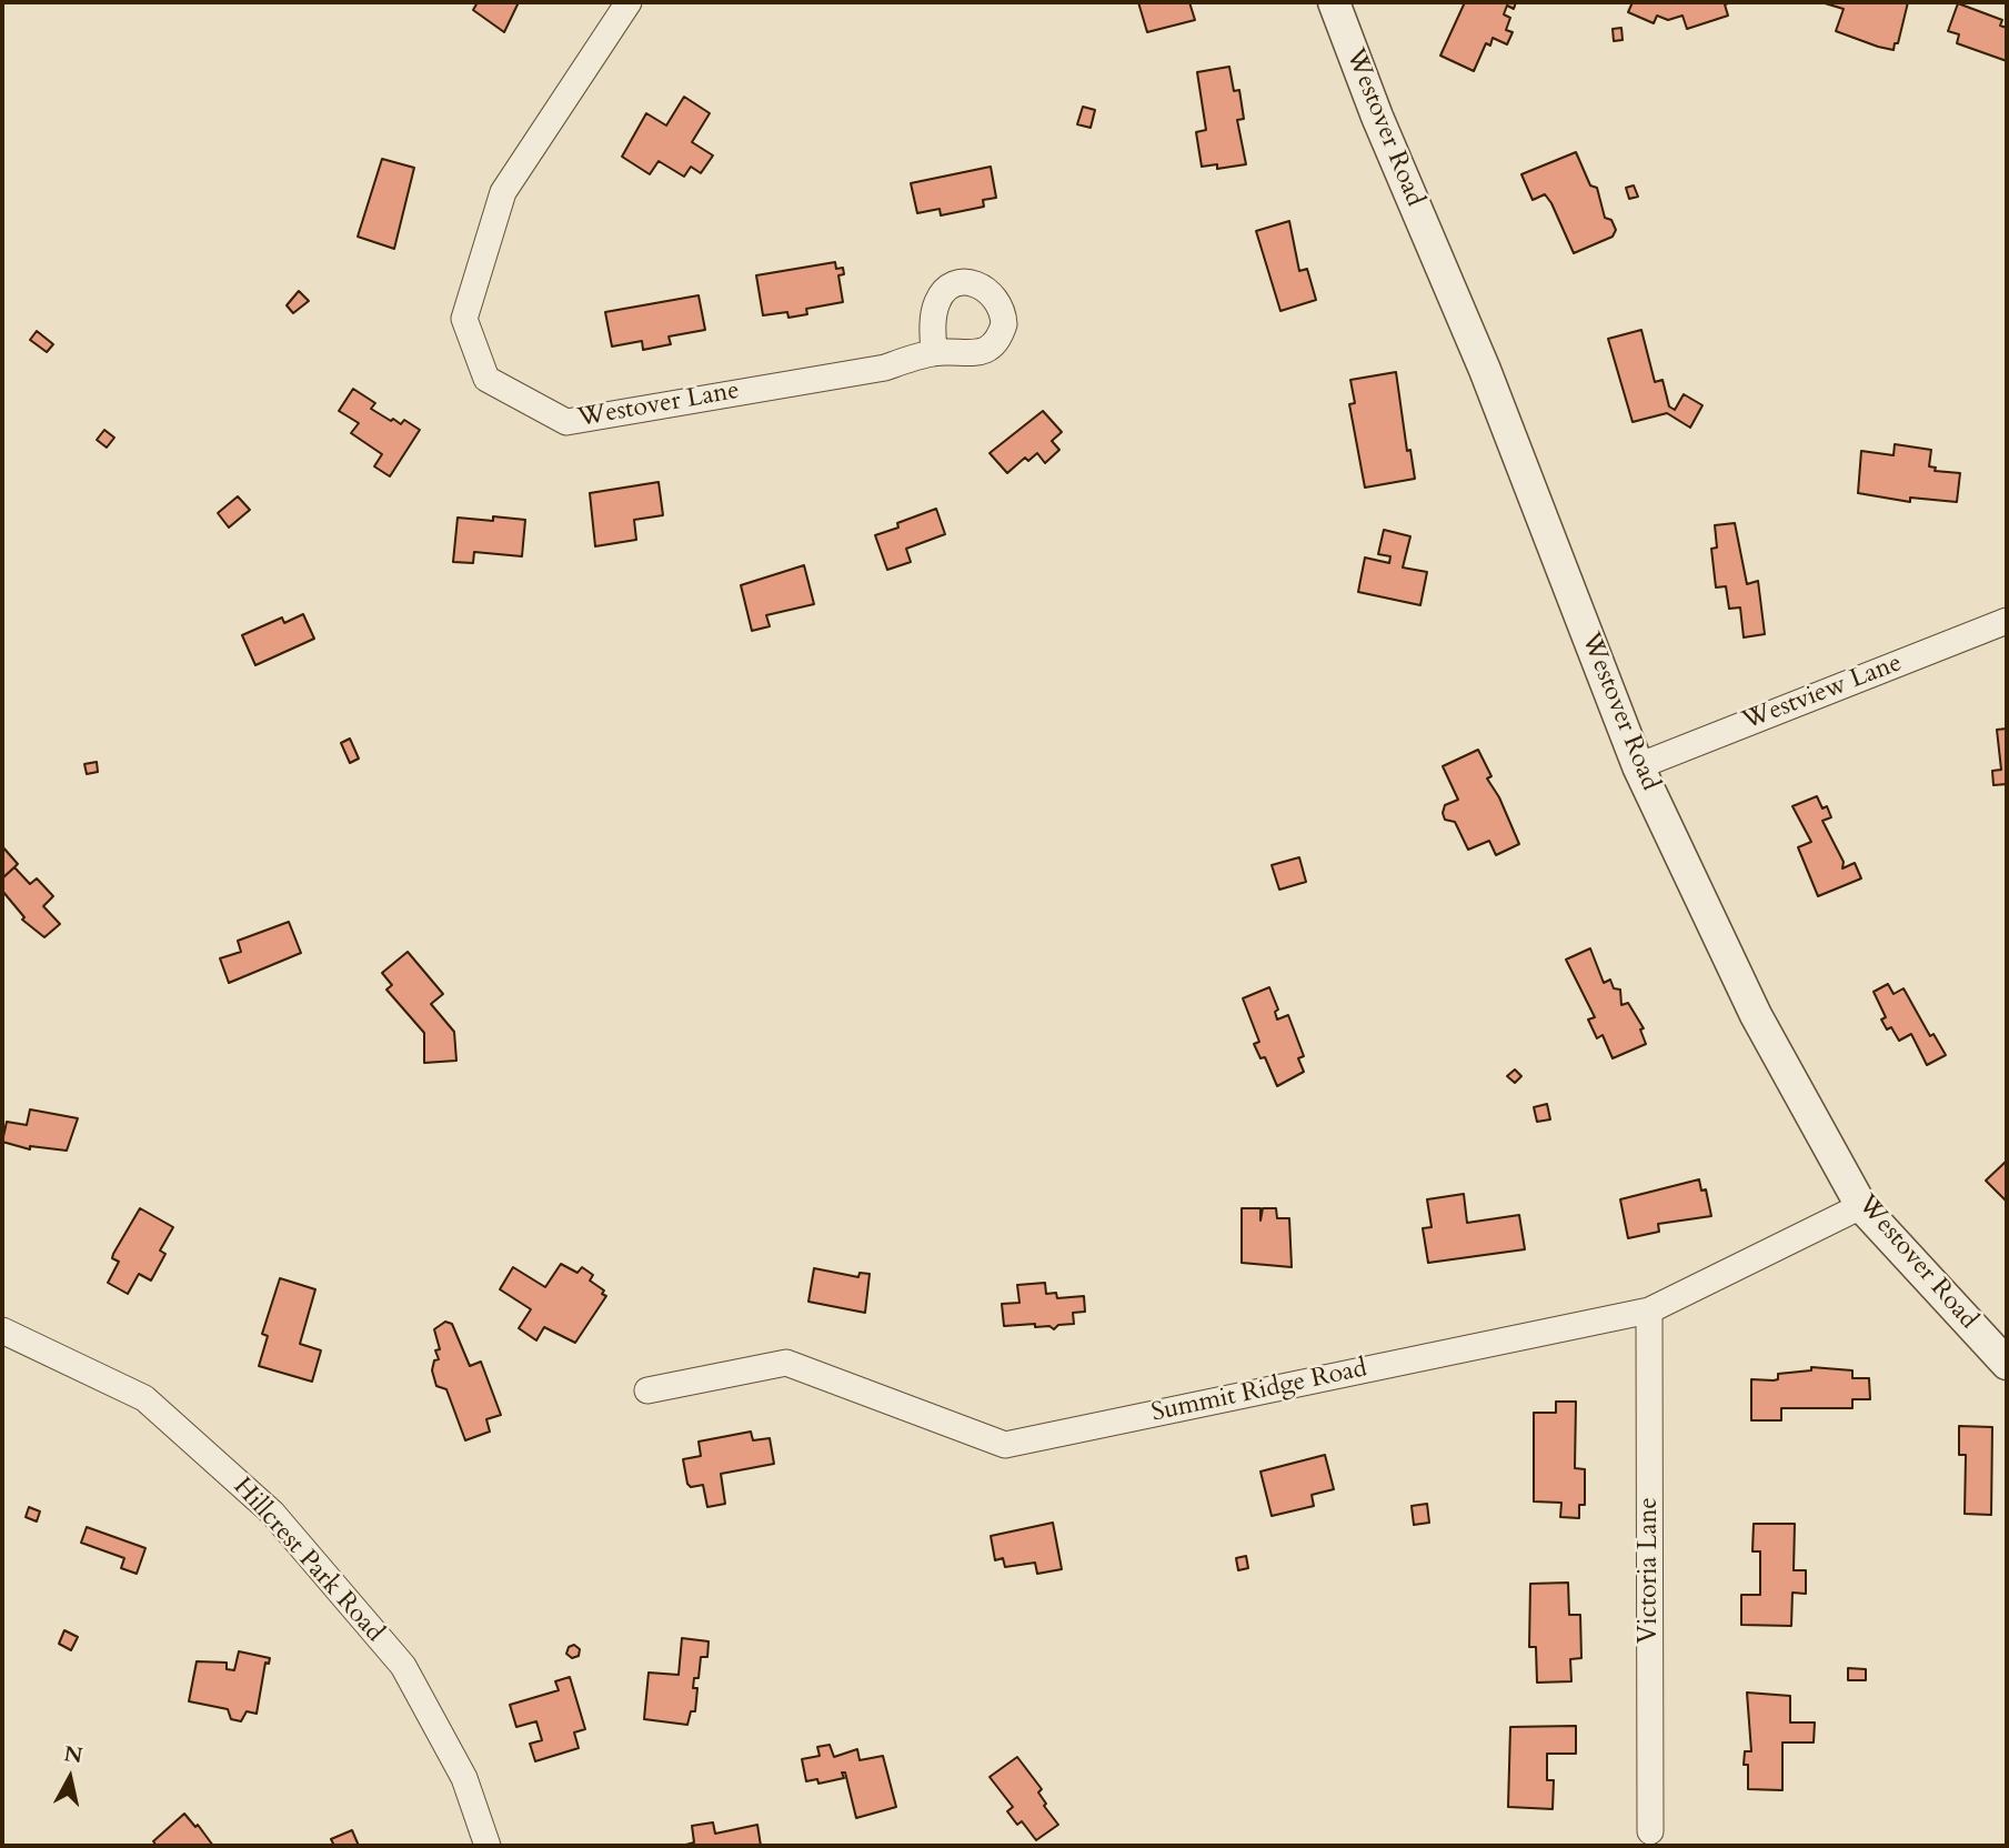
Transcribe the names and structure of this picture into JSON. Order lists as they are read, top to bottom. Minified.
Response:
{"streets":{"street":["Westover Road","Westover Lane","Westview Lane","Summit Ridge Road","Hillcrest Park Road","Victoria Lane"]},"crossings":[["Westover Road","Westview Lane"],["Westover Road","Summit Ridge Road"],["Summit Ridge Road","Victoria Lane"]],"north":"top"}
